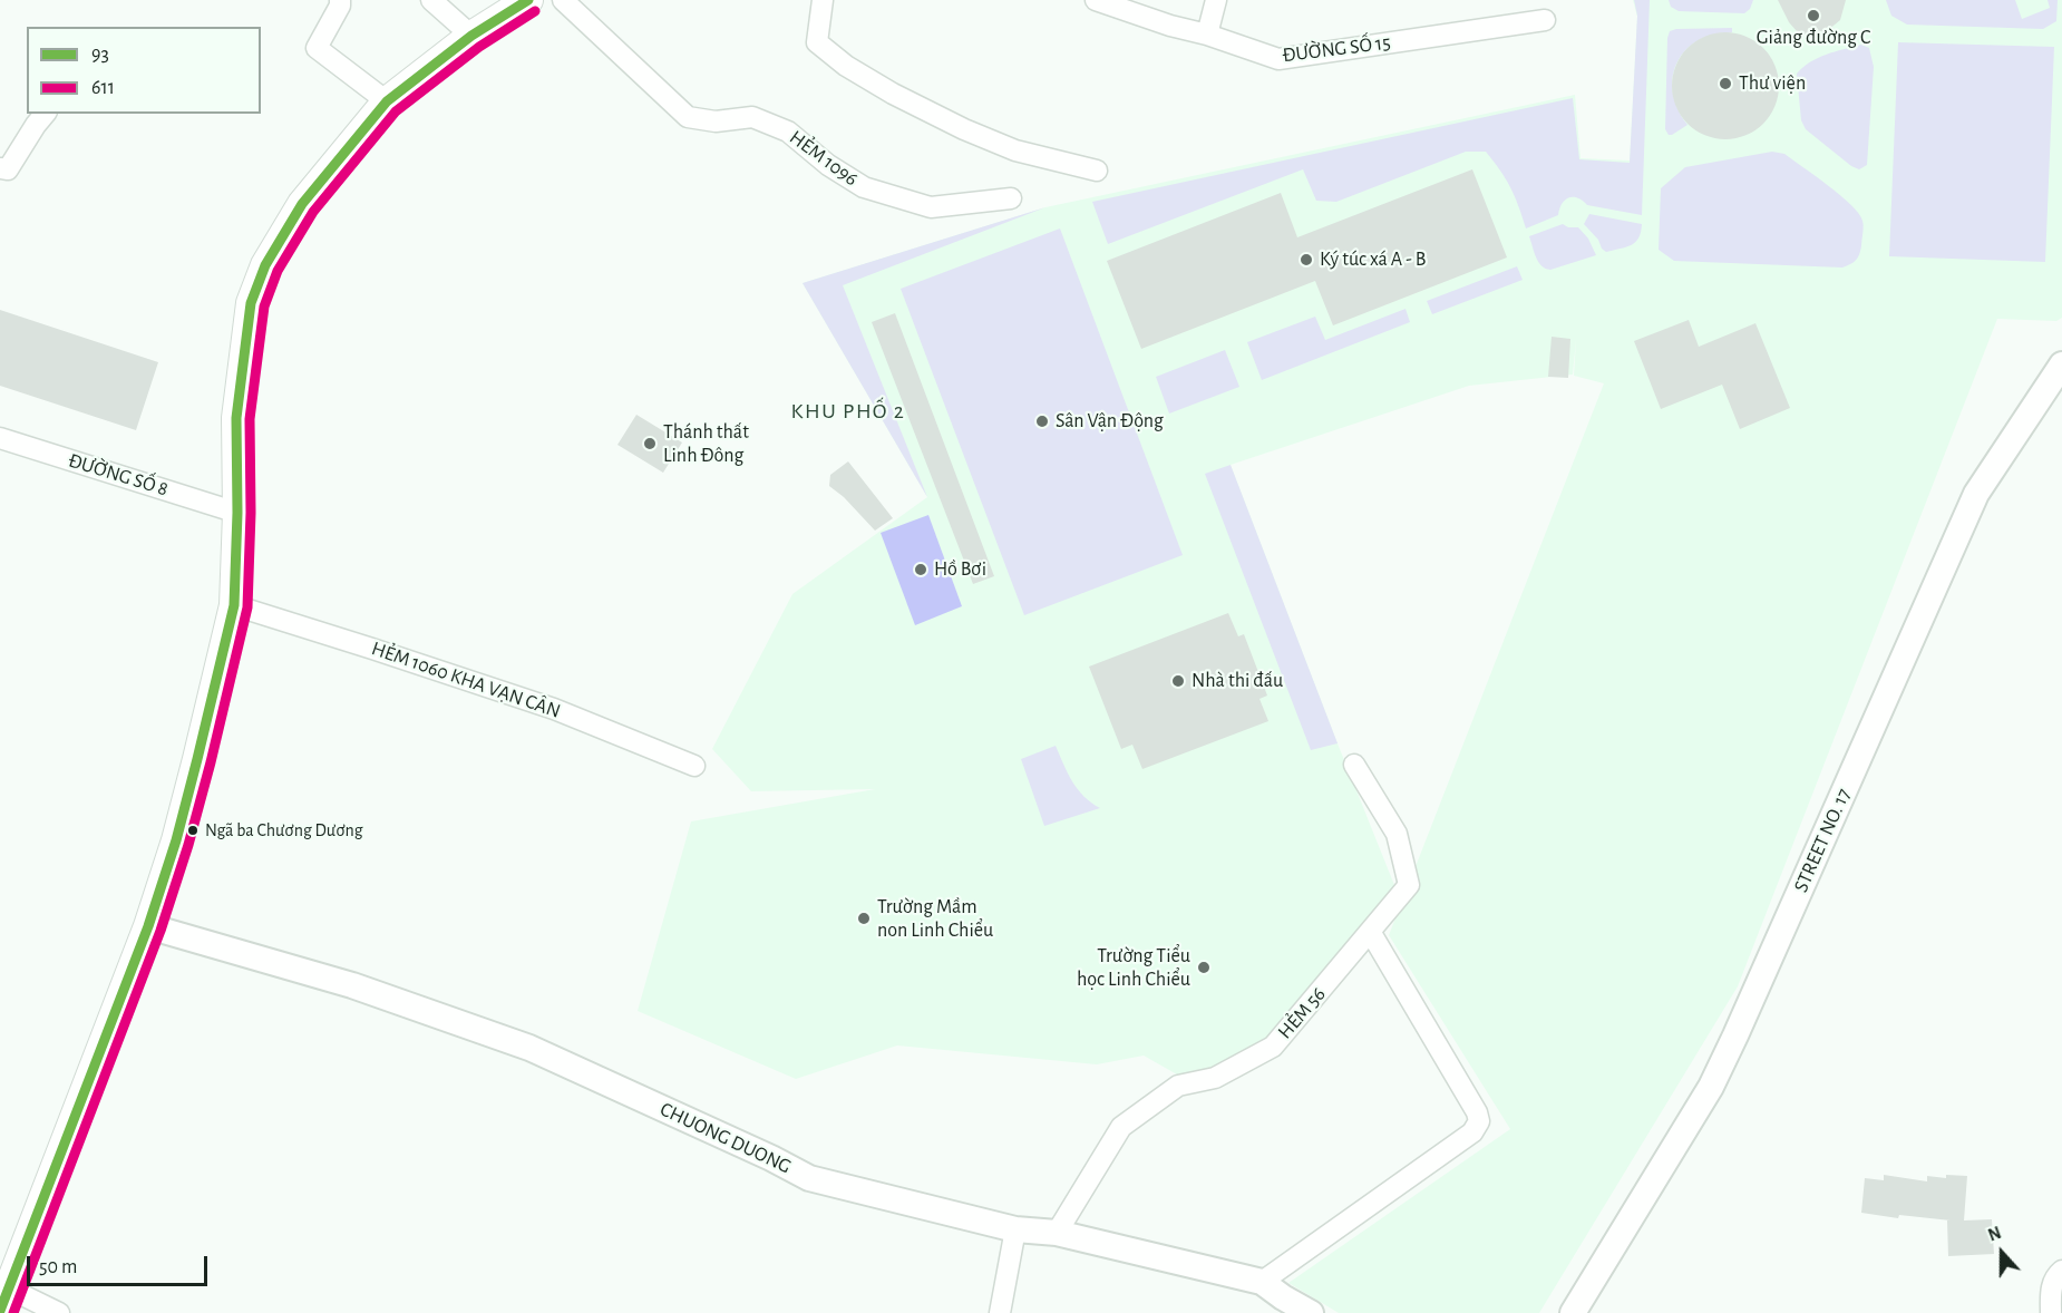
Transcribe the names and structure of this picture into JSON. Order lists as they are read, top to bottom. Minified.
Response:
{"streets":{"street":["ĐƯỜNG SỐ 15","HẺM 1096","ĐƯỜNG SỐ 8","HẺM 1060 KHA VẠN CÂN","STREET NO. 17","HẺM 56","CHUONG DUONG"]},"crossings":[["HẺM 56","CHUONG DUONG"]],"districts":["KHU PHỐ 2"],"places":["Giảng đường C","Thư viện","Ký túc xá A - B","Sân Vận Động","Thánh thất Linh Đông","Hồ Bơi","Nhà thi đấu","Ngã ba Chương Dương","Trường Mầm non Linh Chiểu","Trường Tiểu học Linh Chiểu"],"lines":["transit line 93","transit line 611"],"legend":["93","611"],"scale_bar":"50 m","north":"top"}
